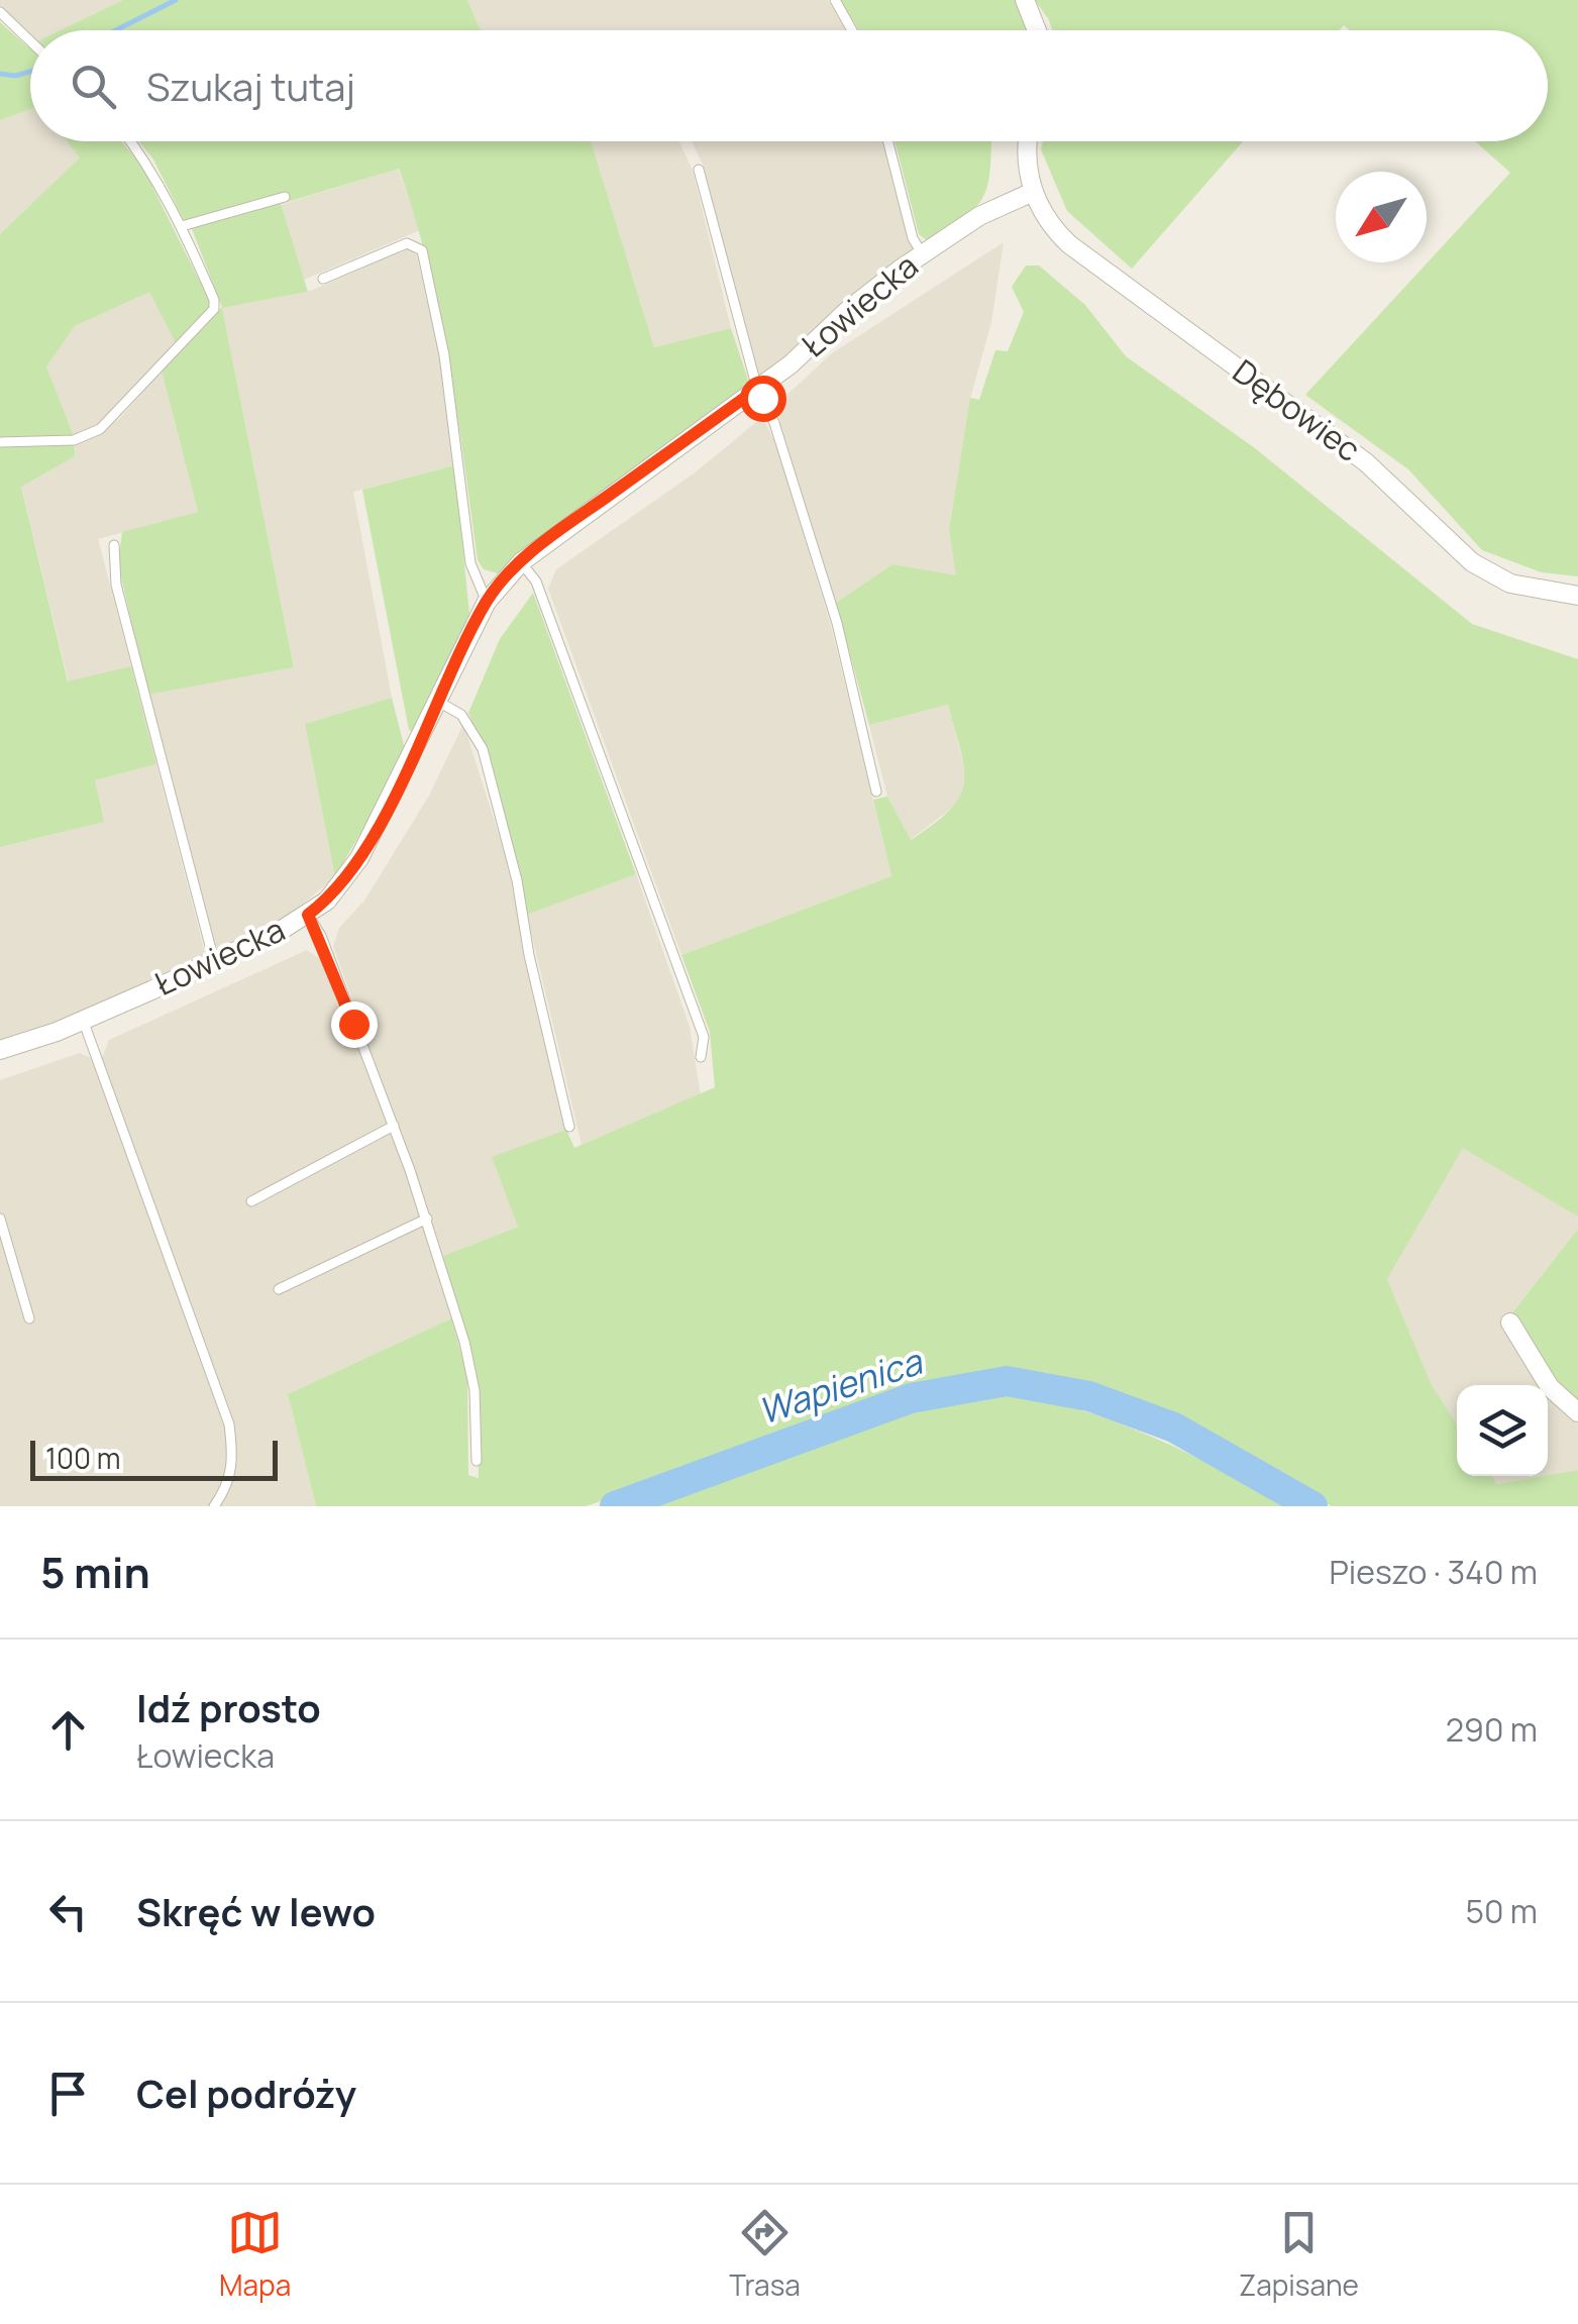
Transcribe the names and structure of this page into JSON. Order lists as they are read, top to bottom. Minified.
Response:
{"streets":{"street":["Łowiecka","Dębowiec"]},"crossings":[["Łowiecka","Dębowiec"]],"water":["Wapienica"],"scale_bar":"100 m","north":"bottom left","page":{"search":"Szukaj tutaj","scale":"100 m","heading":["5 min","Pieszo · 340 m"],"list":[["Idź prosto","Łowiecka","290 m"],["Skręć w lewo","50 m"],"Cel podróży"],"nav":["Mapa","Trasa","Zapisane"]}}
